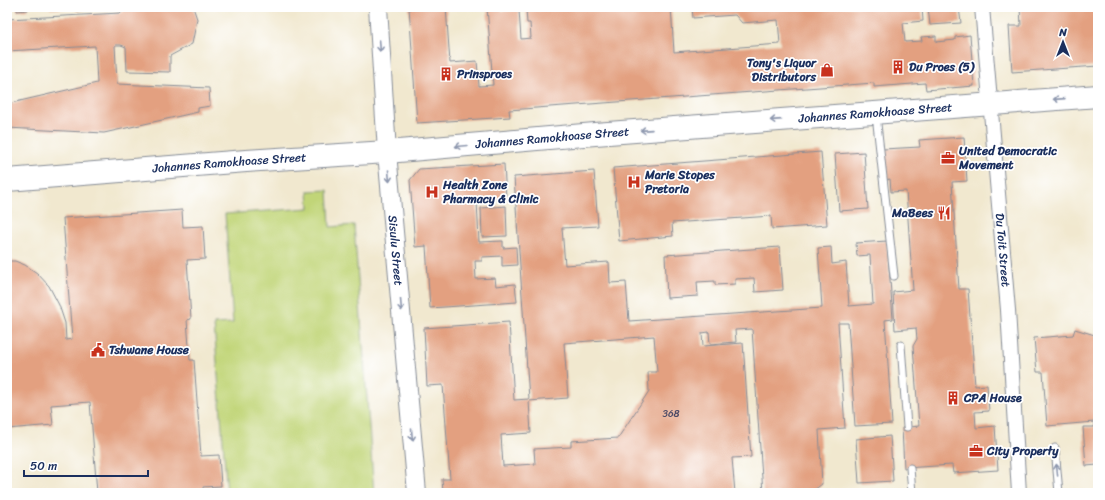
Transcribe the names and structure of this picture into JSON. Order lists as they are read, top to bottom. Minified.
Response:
{"streets":{"main road":["Johannes Ramokhoase Street"],"street":["Sisulu Street","Du Toit Street"]},"crossings":[["Johannes Ramokhoase Street","Sisulu Street"],["Johannes Ramokhoase Street","Du Toit Street"]],"one_way":["Johannes Ramokhoase Street","Sisulu Street"],"places":{"building":["Du Proes (5)","Prinsproes","CPA House"],"shop":["Tony's Liquor Distributors"],"office":["United Democratic Movement","City Property"],"hospital":["Marie Stopes Pretoria","Health Zone Pharmacy & Clinic"],"restaurant":["MaBees"],"public building":["Tshwane House"]},"house_numbers":["368"],"scale_bar":"50 m","north":"top"}
